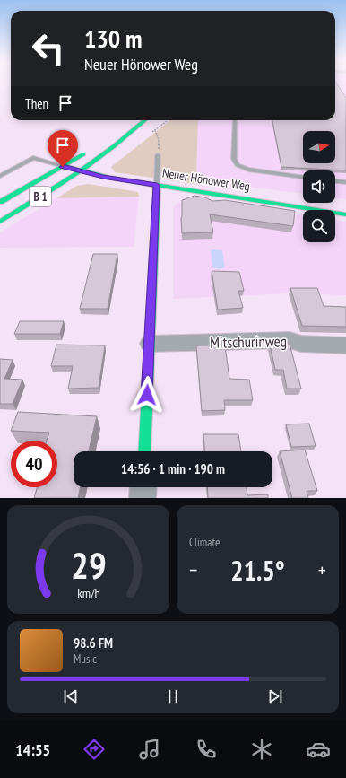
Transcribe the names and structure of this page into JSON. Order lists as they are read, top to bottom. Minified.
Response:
{"streets":{"main road":["Neuer Hönower Weg","B 1"],"street":["Mitschurinweg"]},"crossings":[["Neuer Hönower Weg","B 1"]],"north":"right","page":{"turn":["130 m","Neuer Hönower Weg"],"then":"Then","limit":"40","trip":"14:56 · 1 min · 190 m","tile":"Climate","heat":["−","21.5°","+"],"song":["98.6 FM","Music"],"tabs":"14:55","gauge":["29","km/h"]}}
